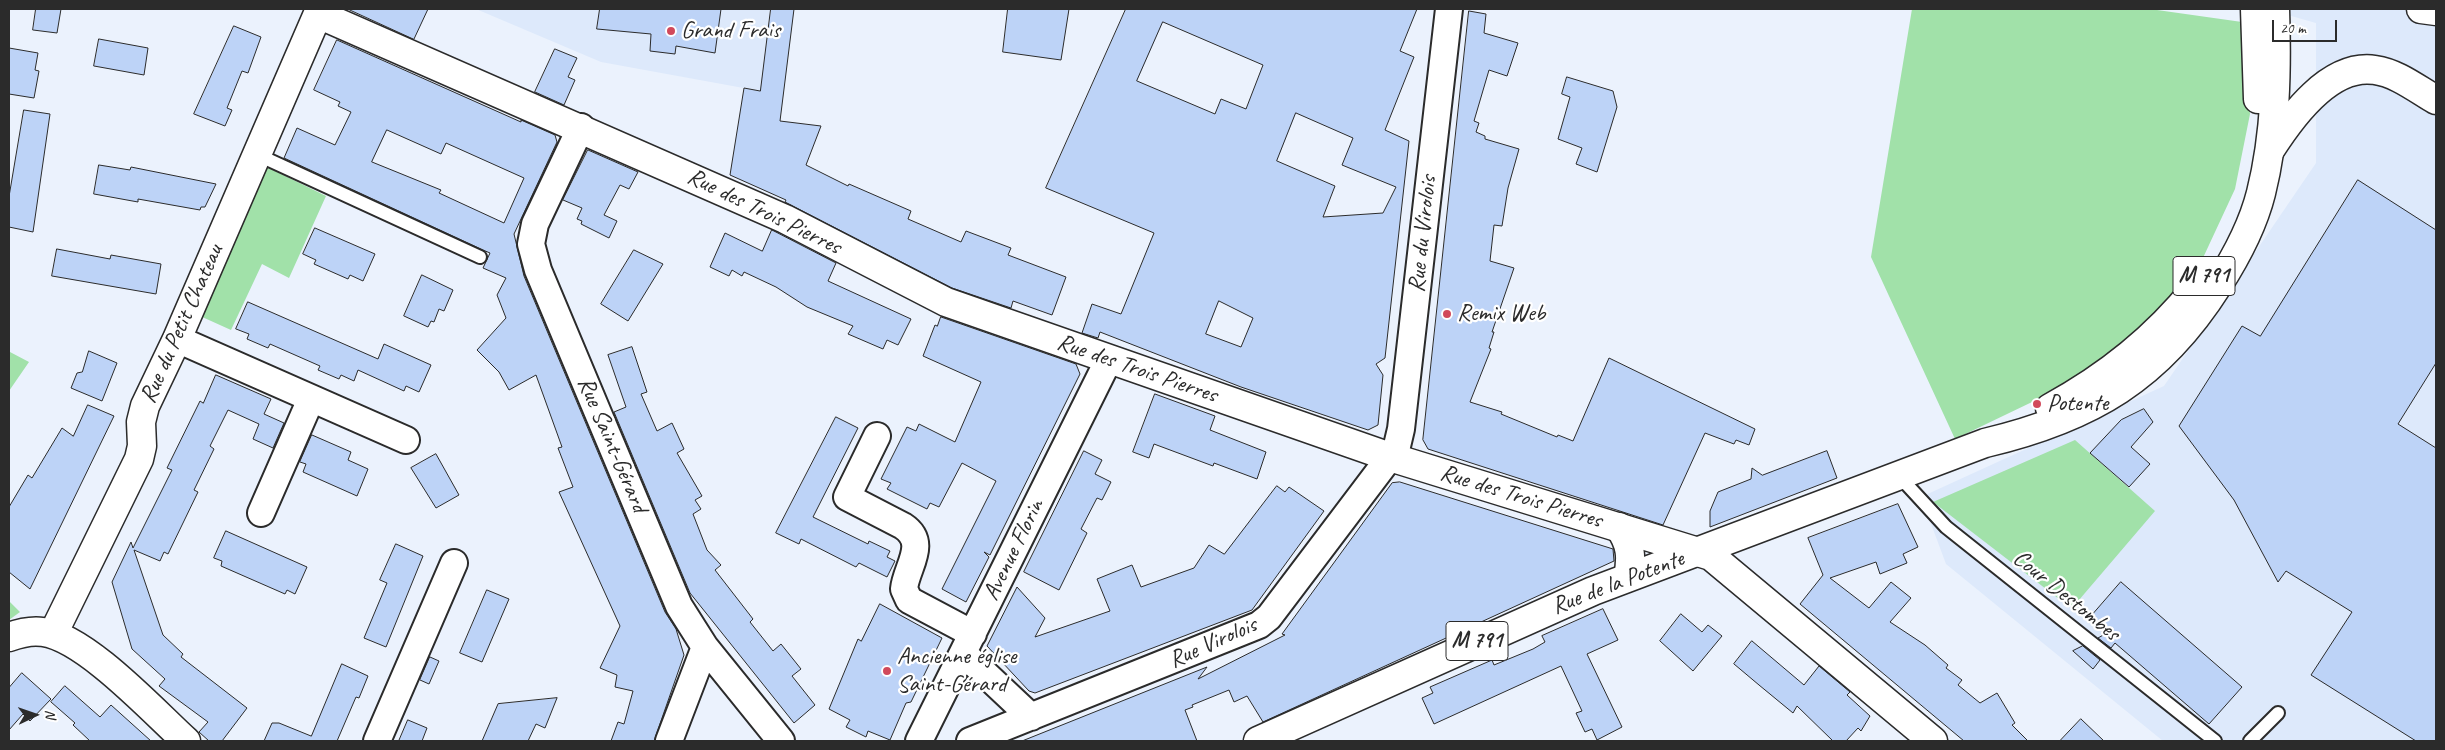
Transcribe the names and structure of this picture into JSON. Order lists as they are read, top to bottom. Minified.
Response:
{"streets":{"street":["Rue des Trois Pierres","Rue du Virolois","M 791","Rue du Petit Chateau","Rue Saint-Gérard","Avenue Florin","Rue de la Potente","Rue Virolois"],"lane":["Cour Destombes"]},"crossings":[["Rue des Trois Pierres","Rue du Virolois"],["Rue des Trois Pierres","Rue du Petit Chateau"],["Rue des Trois Pierres","Rue Saint-Gérard"],["Rue des Trois Pierres","Avenue Florin"],["Rue des Trois Pierres","Rue de la Potente"],["Rue des Trois Pierres","Rue Virolois"],["Rue du Virolois","Rue Virolois"],["Rue de la Potente","Cour Destombes"]],"places":["Grand Frais","Remix Web","Potente","Ancienne église Saint-Gérard"],"scale_bar":"20 m","north":"right"}
